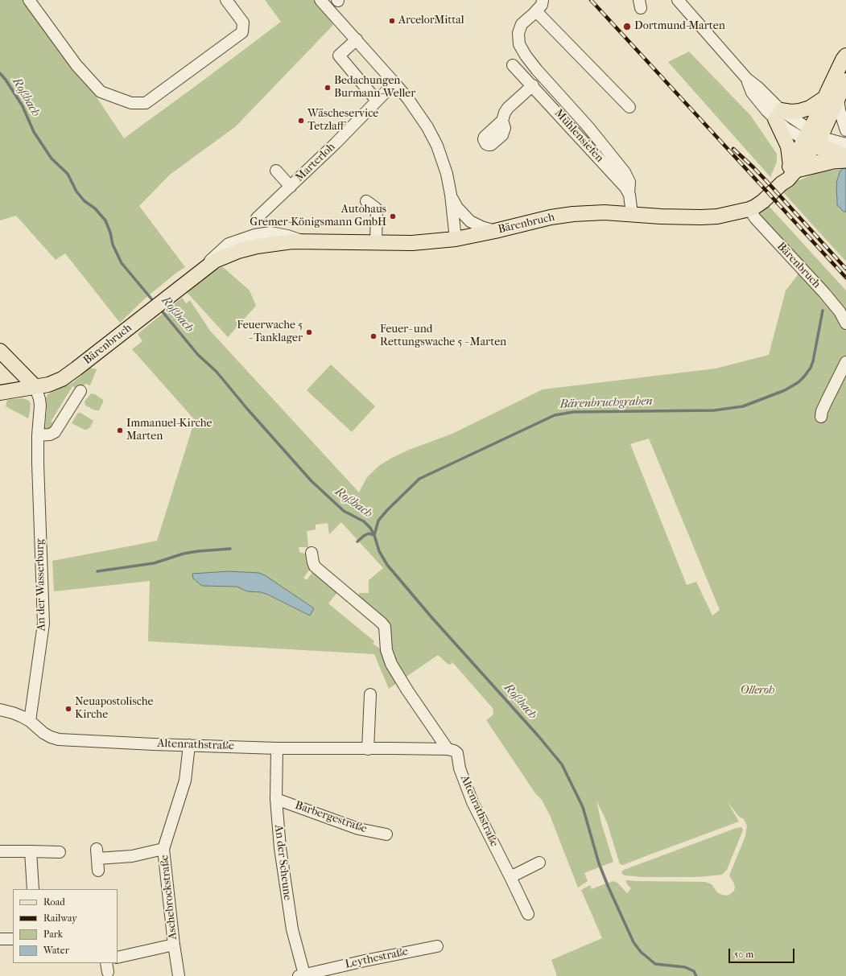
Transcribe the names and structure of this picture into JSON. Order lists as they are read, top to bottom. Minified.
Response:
{"streets":{"main road":["Bärenbruch"],"street":["Mühlensiefen","Marterloh","An der Wasserburg","Altenrathstraße","Barbergestraße","An der Scheune","Aschebrockstraße","Leythestraße"]},"crossings":[["Mühlensiefen","Bärenbruch"],["Bärenbruch","An der Wasserburg"],["An der Wasserburg","Altenrathstraße"],["Altenrathstraße","An der Scheune"],["Altenrathstraße","Aschebrockstraße"],["Barbergestraße","An der Scheune"],["An der Scheune","Leythestraße"]],"water":["Roßbach","Bärenbruchgraben"],"parks":["Olleroh"],"places":["ArcelorMittal","Dortmund-Marten","Bedachungen Burmann-Weller","Wäscheservice Tetzlaff","Autohaus Gremer-Königsmann GmbH","Feuerwache 5 - Tanklager","Feuer- und Rettungswache 5 - Marten","Immanuel-Kirche Marten","Neuapostolische Kirche"],"legend":["Road","Railway","Park","Water"],"scale_bar":"50 m"}
